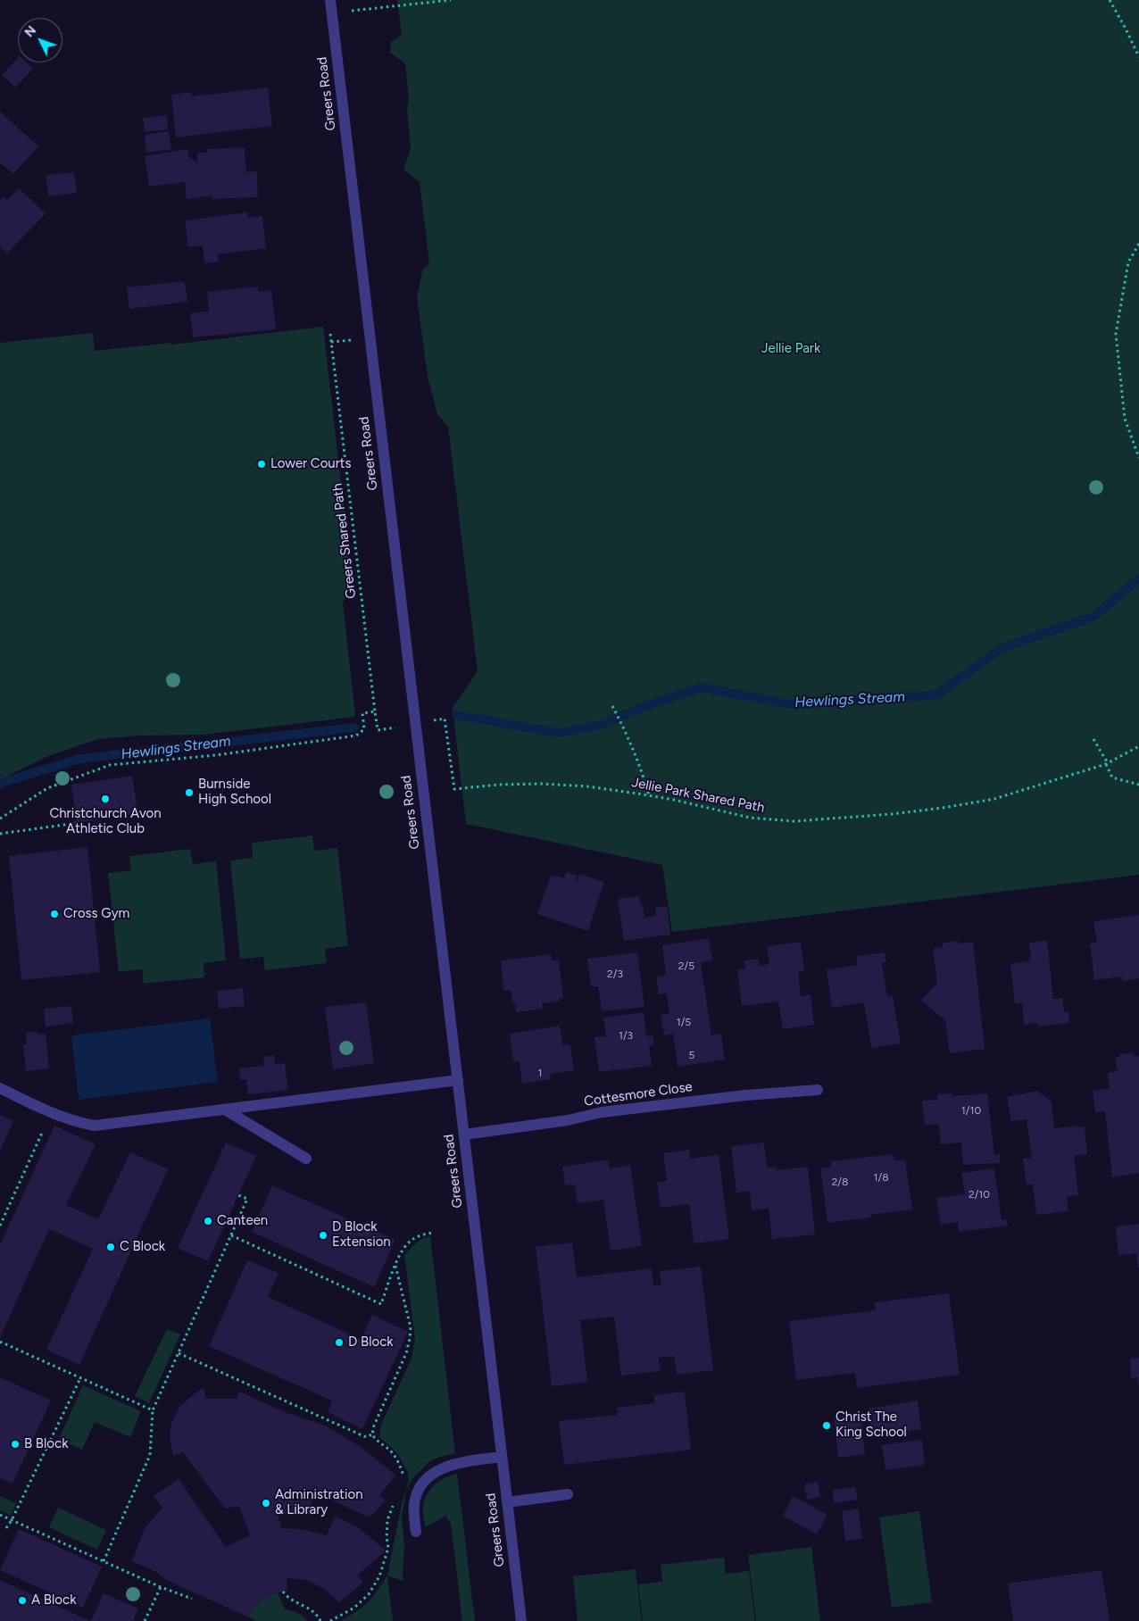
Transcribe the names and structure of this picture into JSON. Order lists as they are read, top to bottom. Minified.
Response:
{"streets":{"street":["Greers Road","Cottesmore Close"],"path":["Greers Shared Path","Jellie Park Shared Path"]},"crossings":[["Greers Road","Cottesmore Close"]],"water":["Hewlings Stream"],"parks":["Jellie Park"],"places":["Lower Courts","Burnside High School","Christchurch Avon Athletic Club","Cross Gym","Canteen","D Block Extension","C Block","D Block","Christ The King School","B Block","Administration & Library","A Block"],"house_numbers":["2/5","2/3","1/5","1/3","5","1","1/10","1/8","2/8","2/10"],"north":"top left"}
